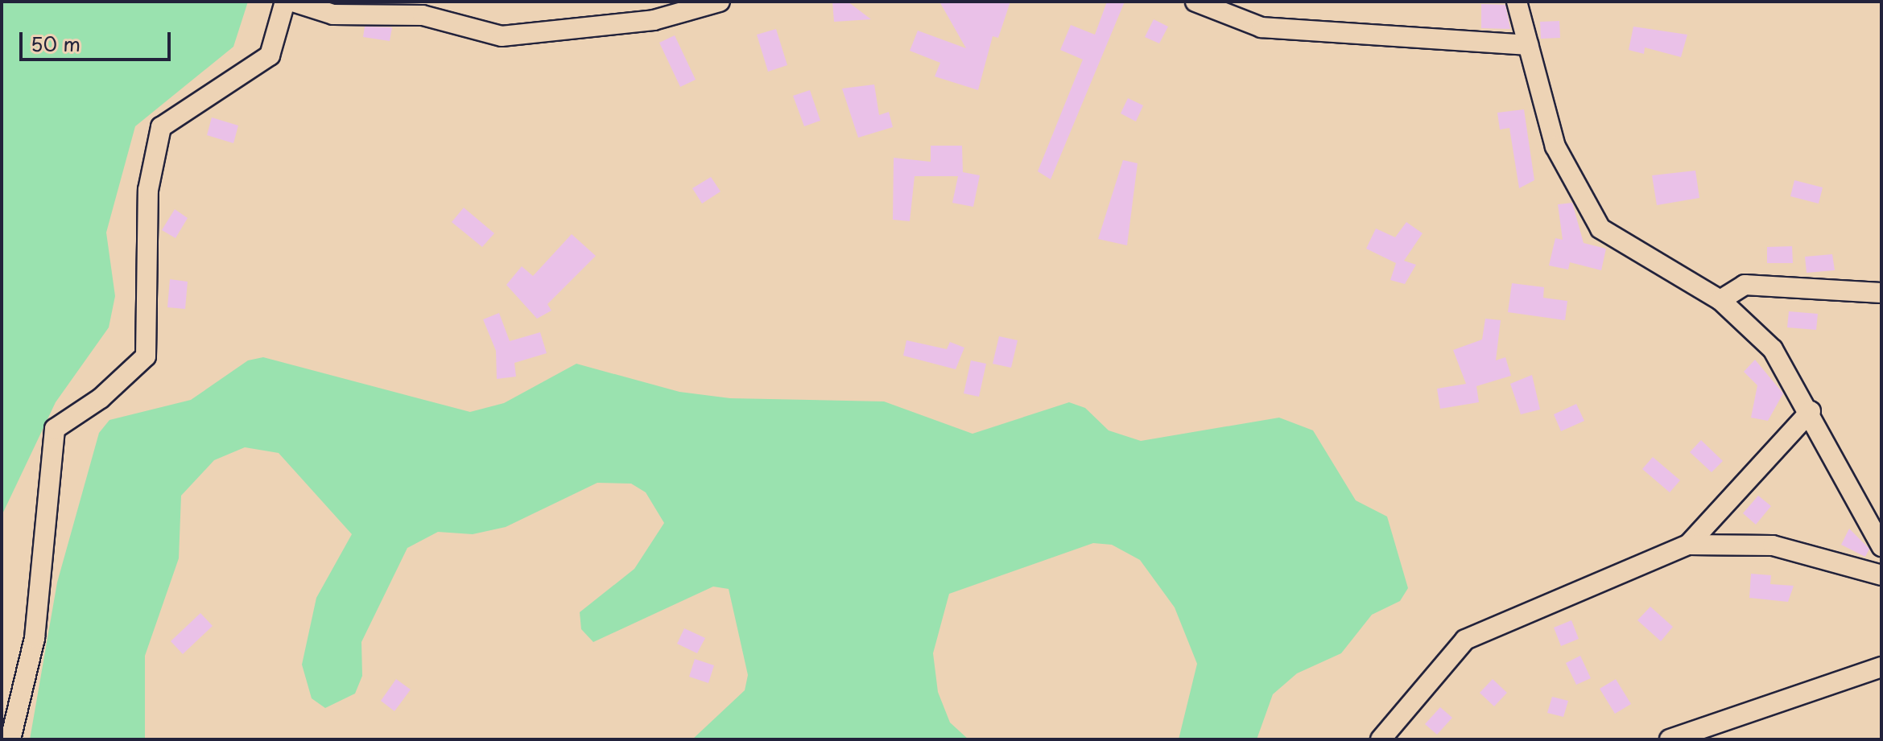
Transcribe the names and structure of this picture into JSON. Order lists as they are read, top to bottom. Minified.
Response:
{"scale_bar":"50 m"}
